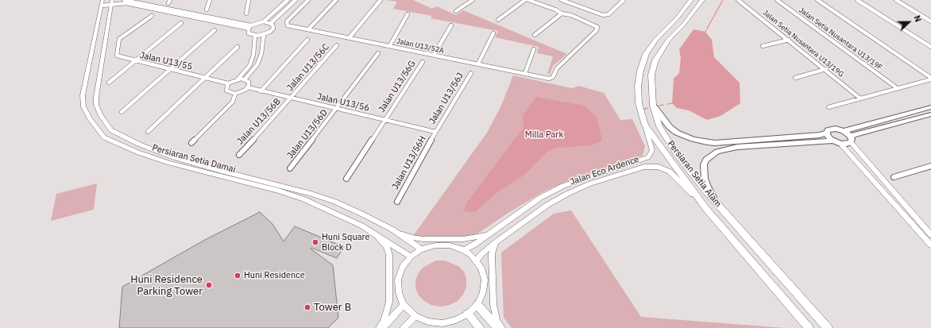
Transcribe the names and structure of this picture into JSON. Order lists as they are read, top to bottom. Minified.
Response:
{"streets":{"highway":["Persiaran Setia Alam"],"street":["Jalan Setia Nusantara U13/19F","Jalan Setia Nusantara U13/19G","Jalan U13/52A","Jalan U13/55","Jalan U13/56C","Jalan U13/56G","Jalan U13/56J","Jalan U13/56","Jalan U13/56B","Jalan U13/56D","Persiaran Setia Damai","Jalan U13/56H","Jalan Eco Ardence"]},"crossings":[["Jalan U13/56C","Jalan U13/56"],["Jalan U13/56C","Jalan U13/56B"],["Jalan U13/56G","Jalan U13/56"],["Jalan U13/56J","Jalan U13/56"],["Jalan U13/56J","Jalan U13/56H"],["Jalan U13/56","Jalan U13/56B"],["Jalan U13/56","Jalan U13/56D"],["Jalan U13/56","Jalan U13/56H"],["Persiaran Setia Damai","Jalan Eco Ardence"],["Jalan Eco Ardence","Persiaran Setia Alam"]],"parks":["Milla Park"],"places":["Huni Square Block D","Huni Residence","Huni Residence Parking Tower","Tower B"],"north":"right"}
